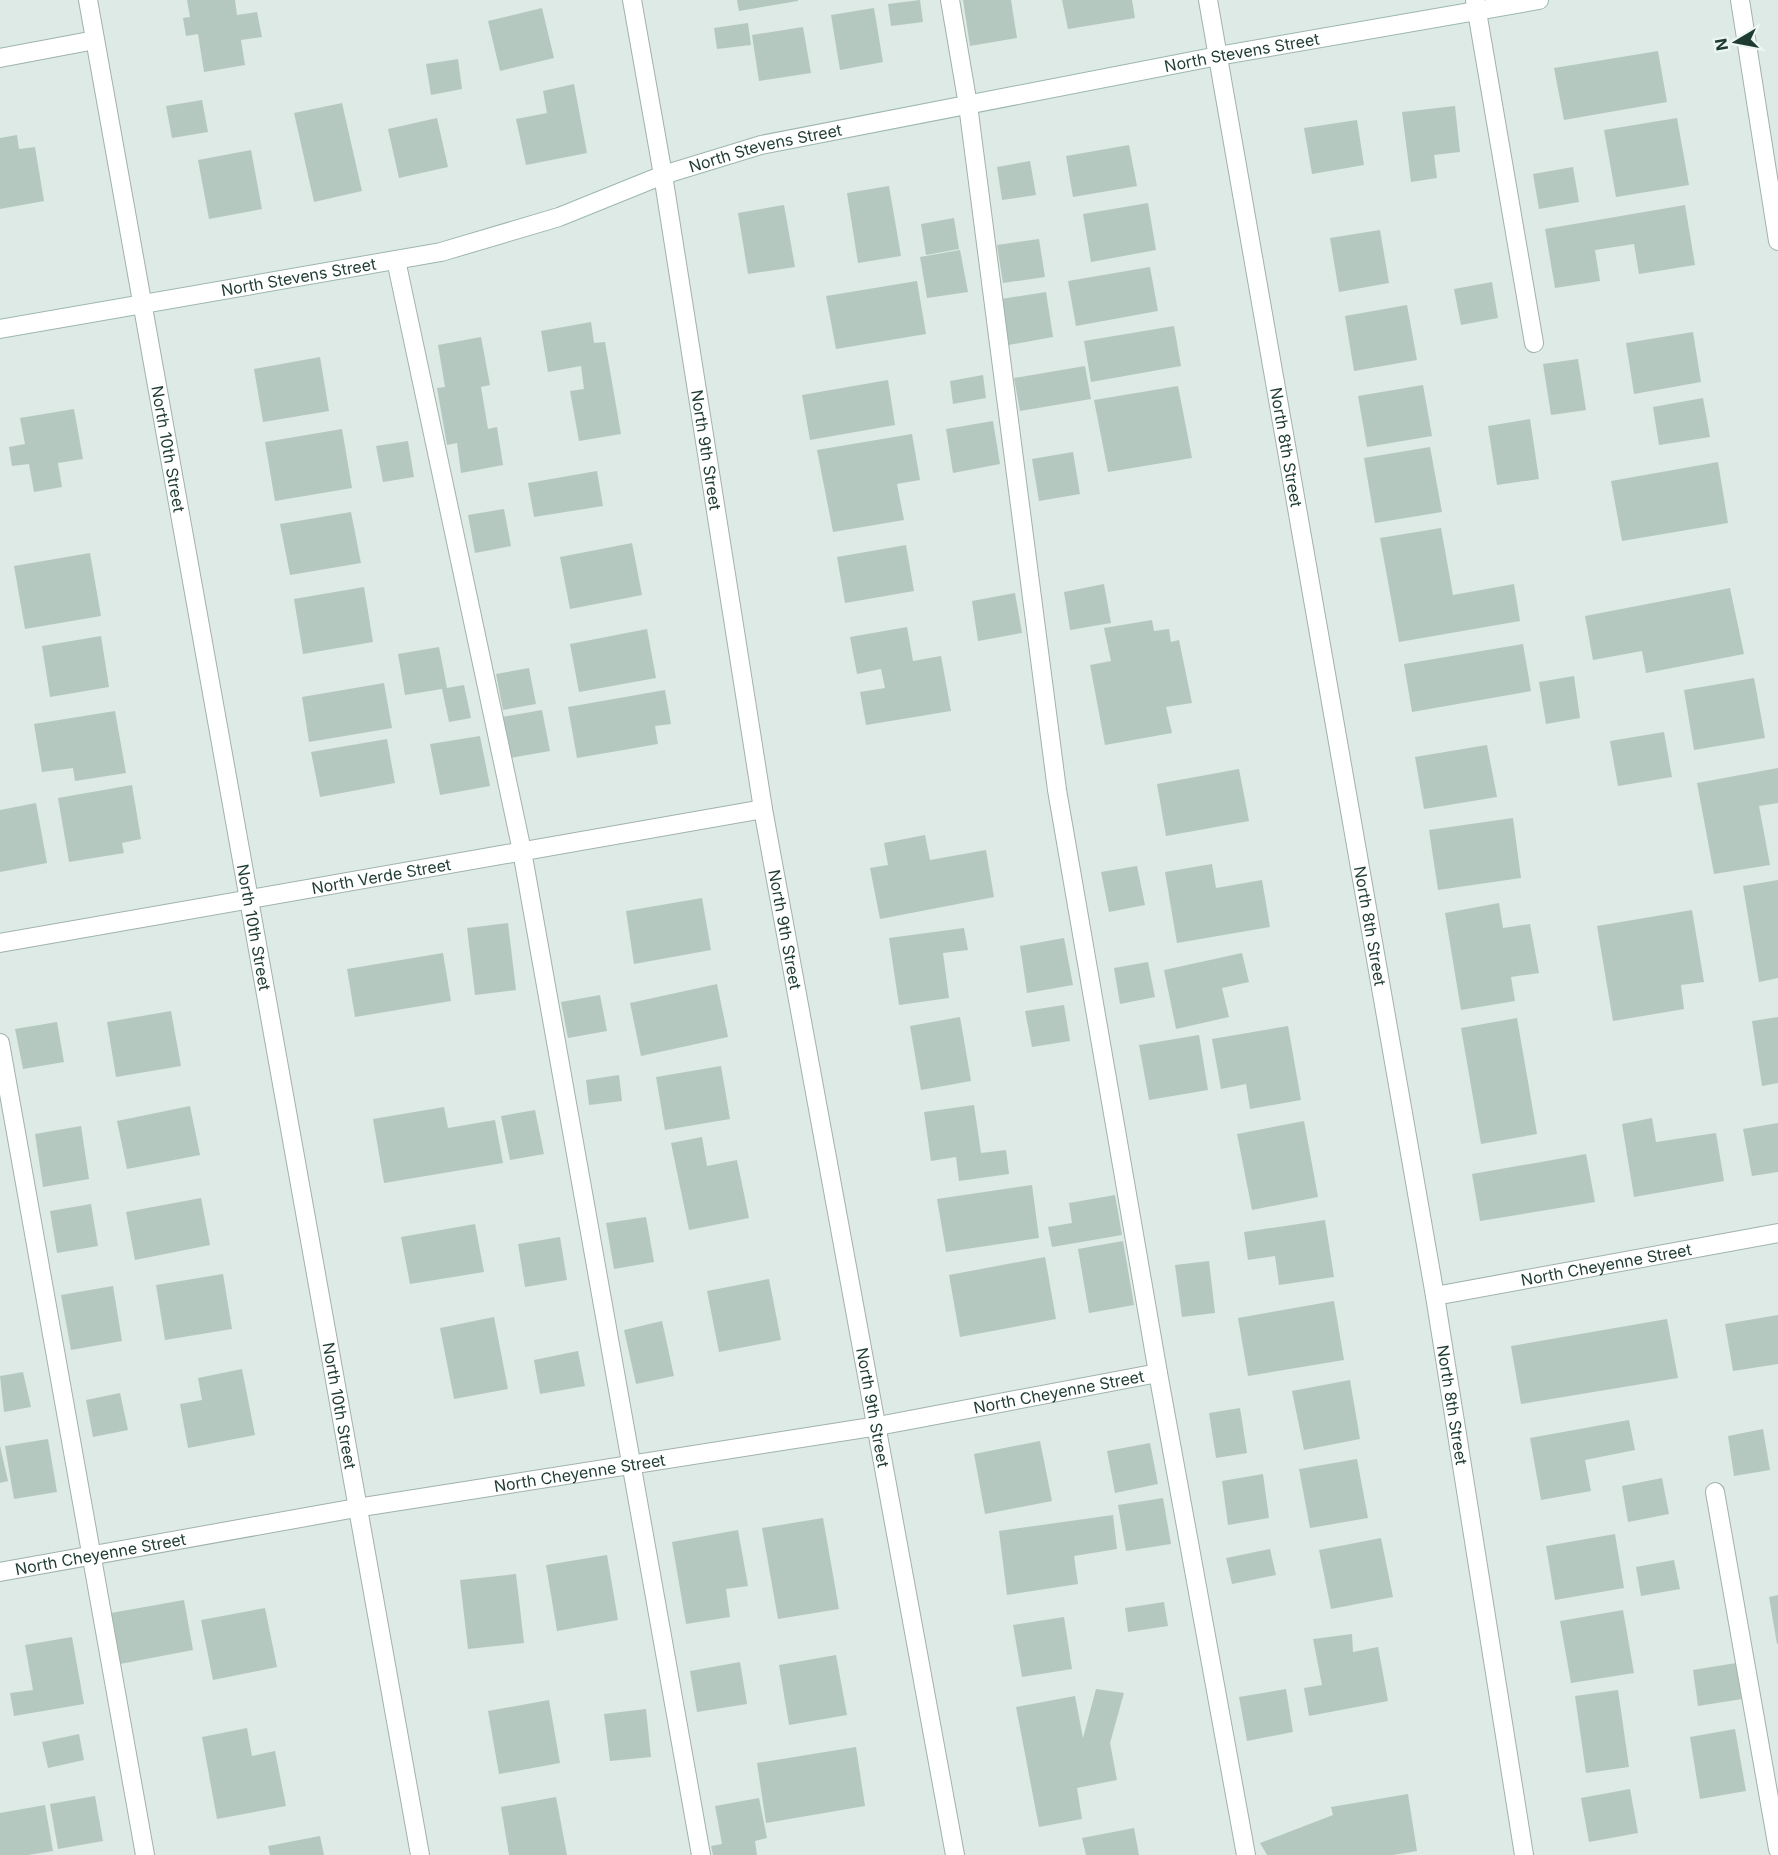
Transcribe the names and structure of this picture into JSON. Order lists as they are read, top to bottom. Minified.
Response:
{"streets":{"street":["North Stevens Street","North 8th Street","North 10th Street","North 9th Street","North Verde Street","North Cheyenne Street"]},"crossings":[["North Stevens Street","North 8th Street"],["North Stevens Street","North 10th Street"],["North Stevens Street","North 9th Street"],["North 8th Street","North Cheyenne Street"],["North 10th Street","North Verde Street"],["North 10th Street","North Cheyenne Street"],["North 9th Street","North Verde Street"],["North 9th Street","North Cheyenne Street"]],"north":"left"}
